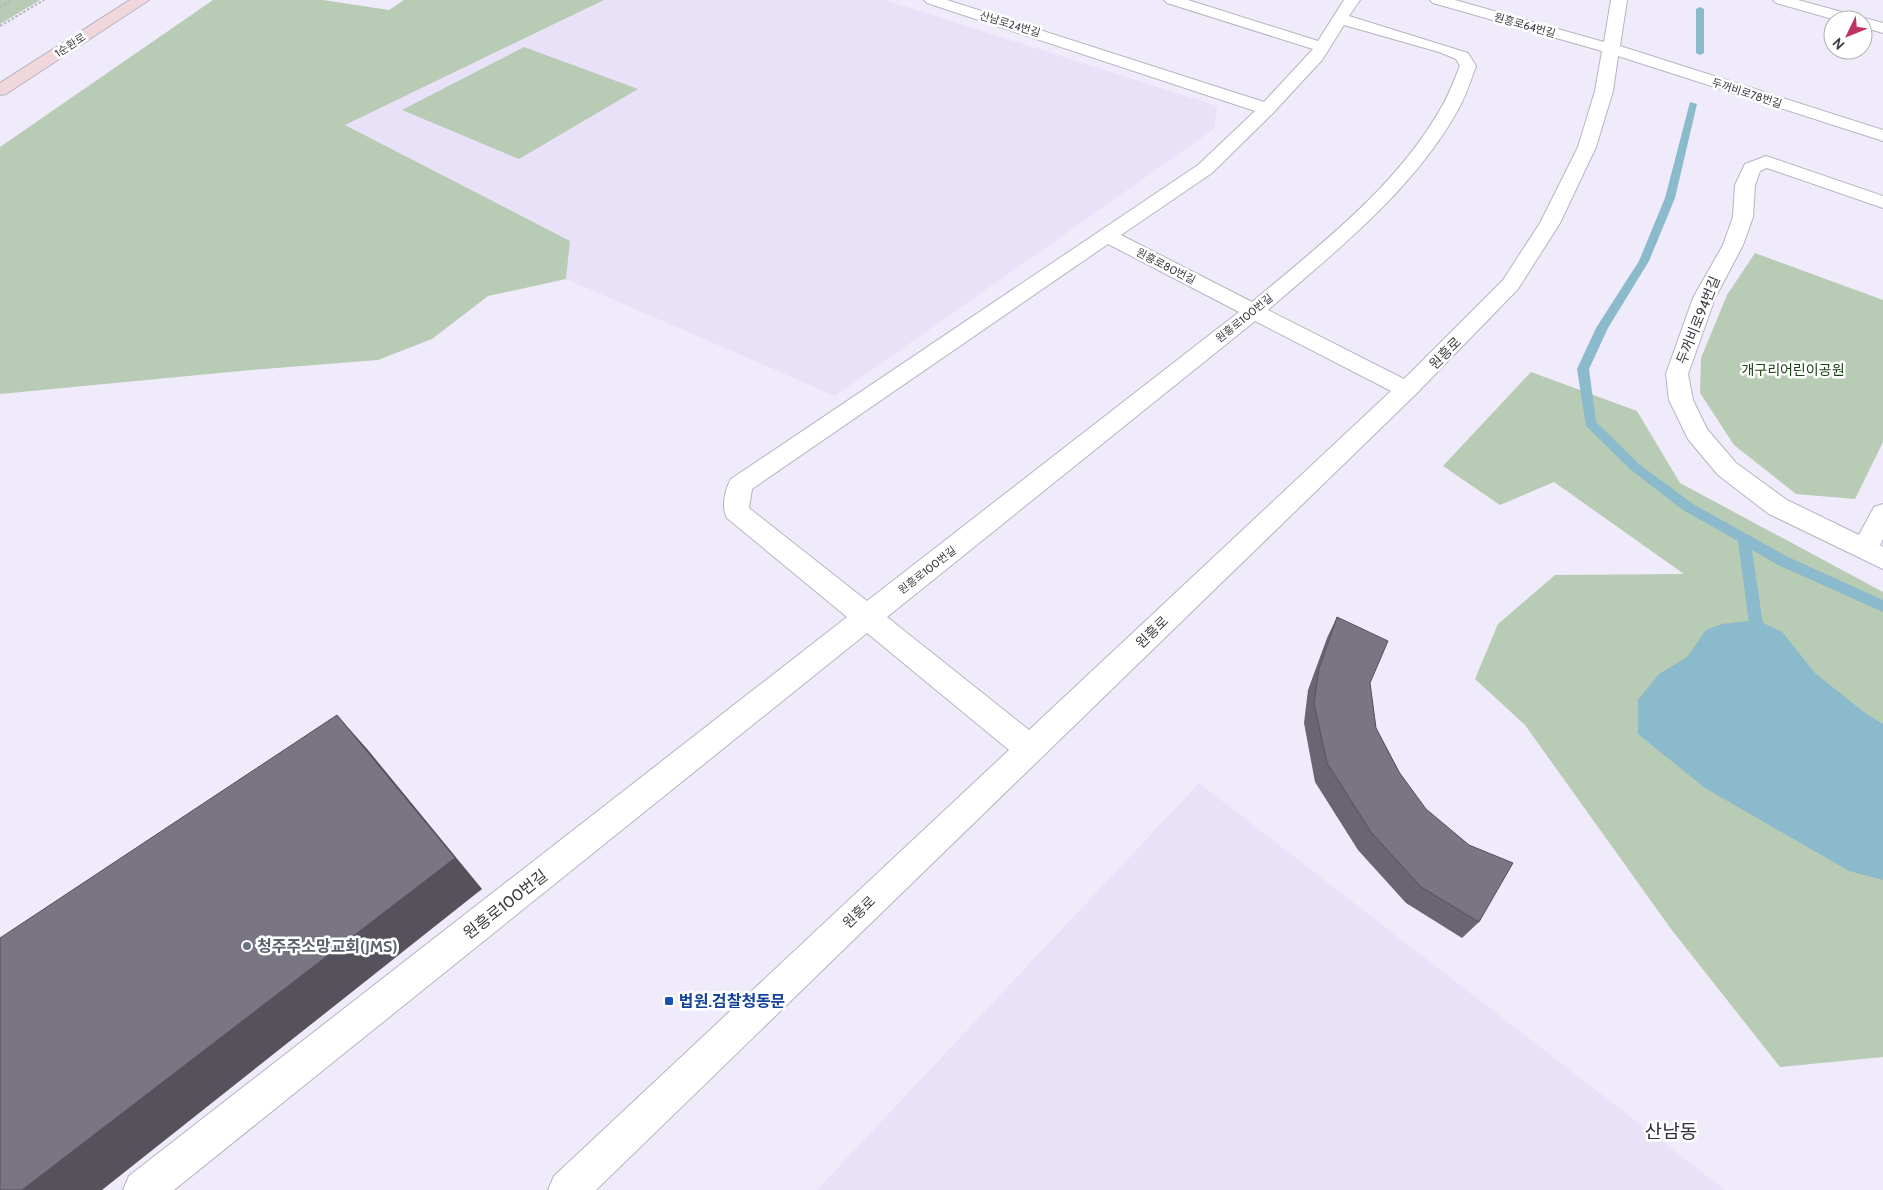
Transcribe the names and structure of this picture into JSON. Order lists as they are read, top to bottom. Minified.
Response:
{"streets":{"main road":["1순환로"],"street":["산남로24번길","원흥로64번길","두꺼비로78번길","원흥로80번길","원흥로100번길","두꺼비로94번길","원흥로"]},"crossings":[["원흥로64번길","두꺼비로78번길"],["원흥로64번길","원흥로"],["두꺼비로78번길","원흥로"],["원흥로80번길","원흥로100번길"],["원흥로80번길","원흥로"]],"districts":["산남동"],"parks":["개구리어린이공원"],"places":{"other":["청주주소망교회(JMS)"],"transit":["법원.검찰청동문"]},"north":"bottom left"}
